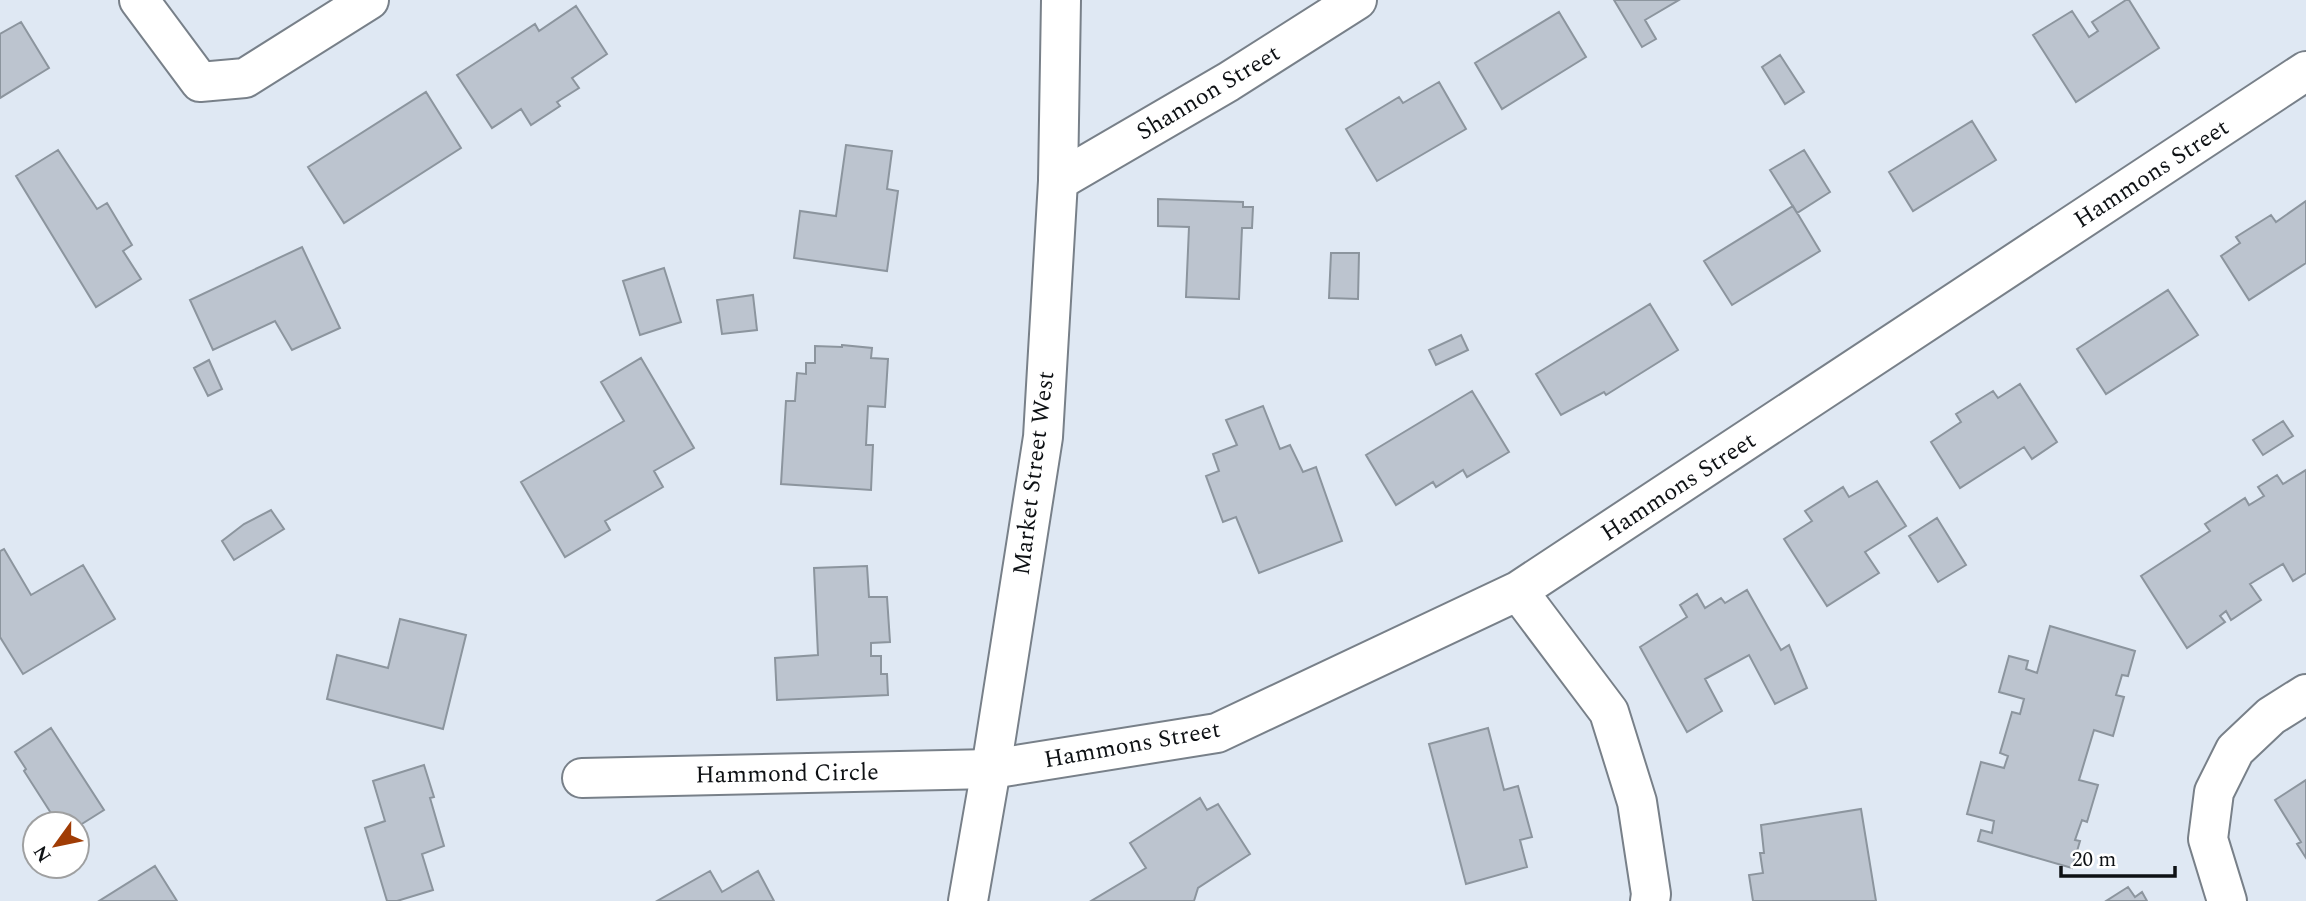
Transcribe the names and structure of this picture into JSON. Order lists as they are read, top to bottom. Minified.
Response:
{"streets":{"street":["Shannon Street","Hammons Street","Market Street West","Hammond Circle"]},"crossings":[["Shannon Street","Market Street West"],["Hammons Street","Market Street West"],["Hammons Street","Hammond Circle"],["Market Street West","Hammond Circle"]],"scale_bar":"20 m","north":"bottom left"}
